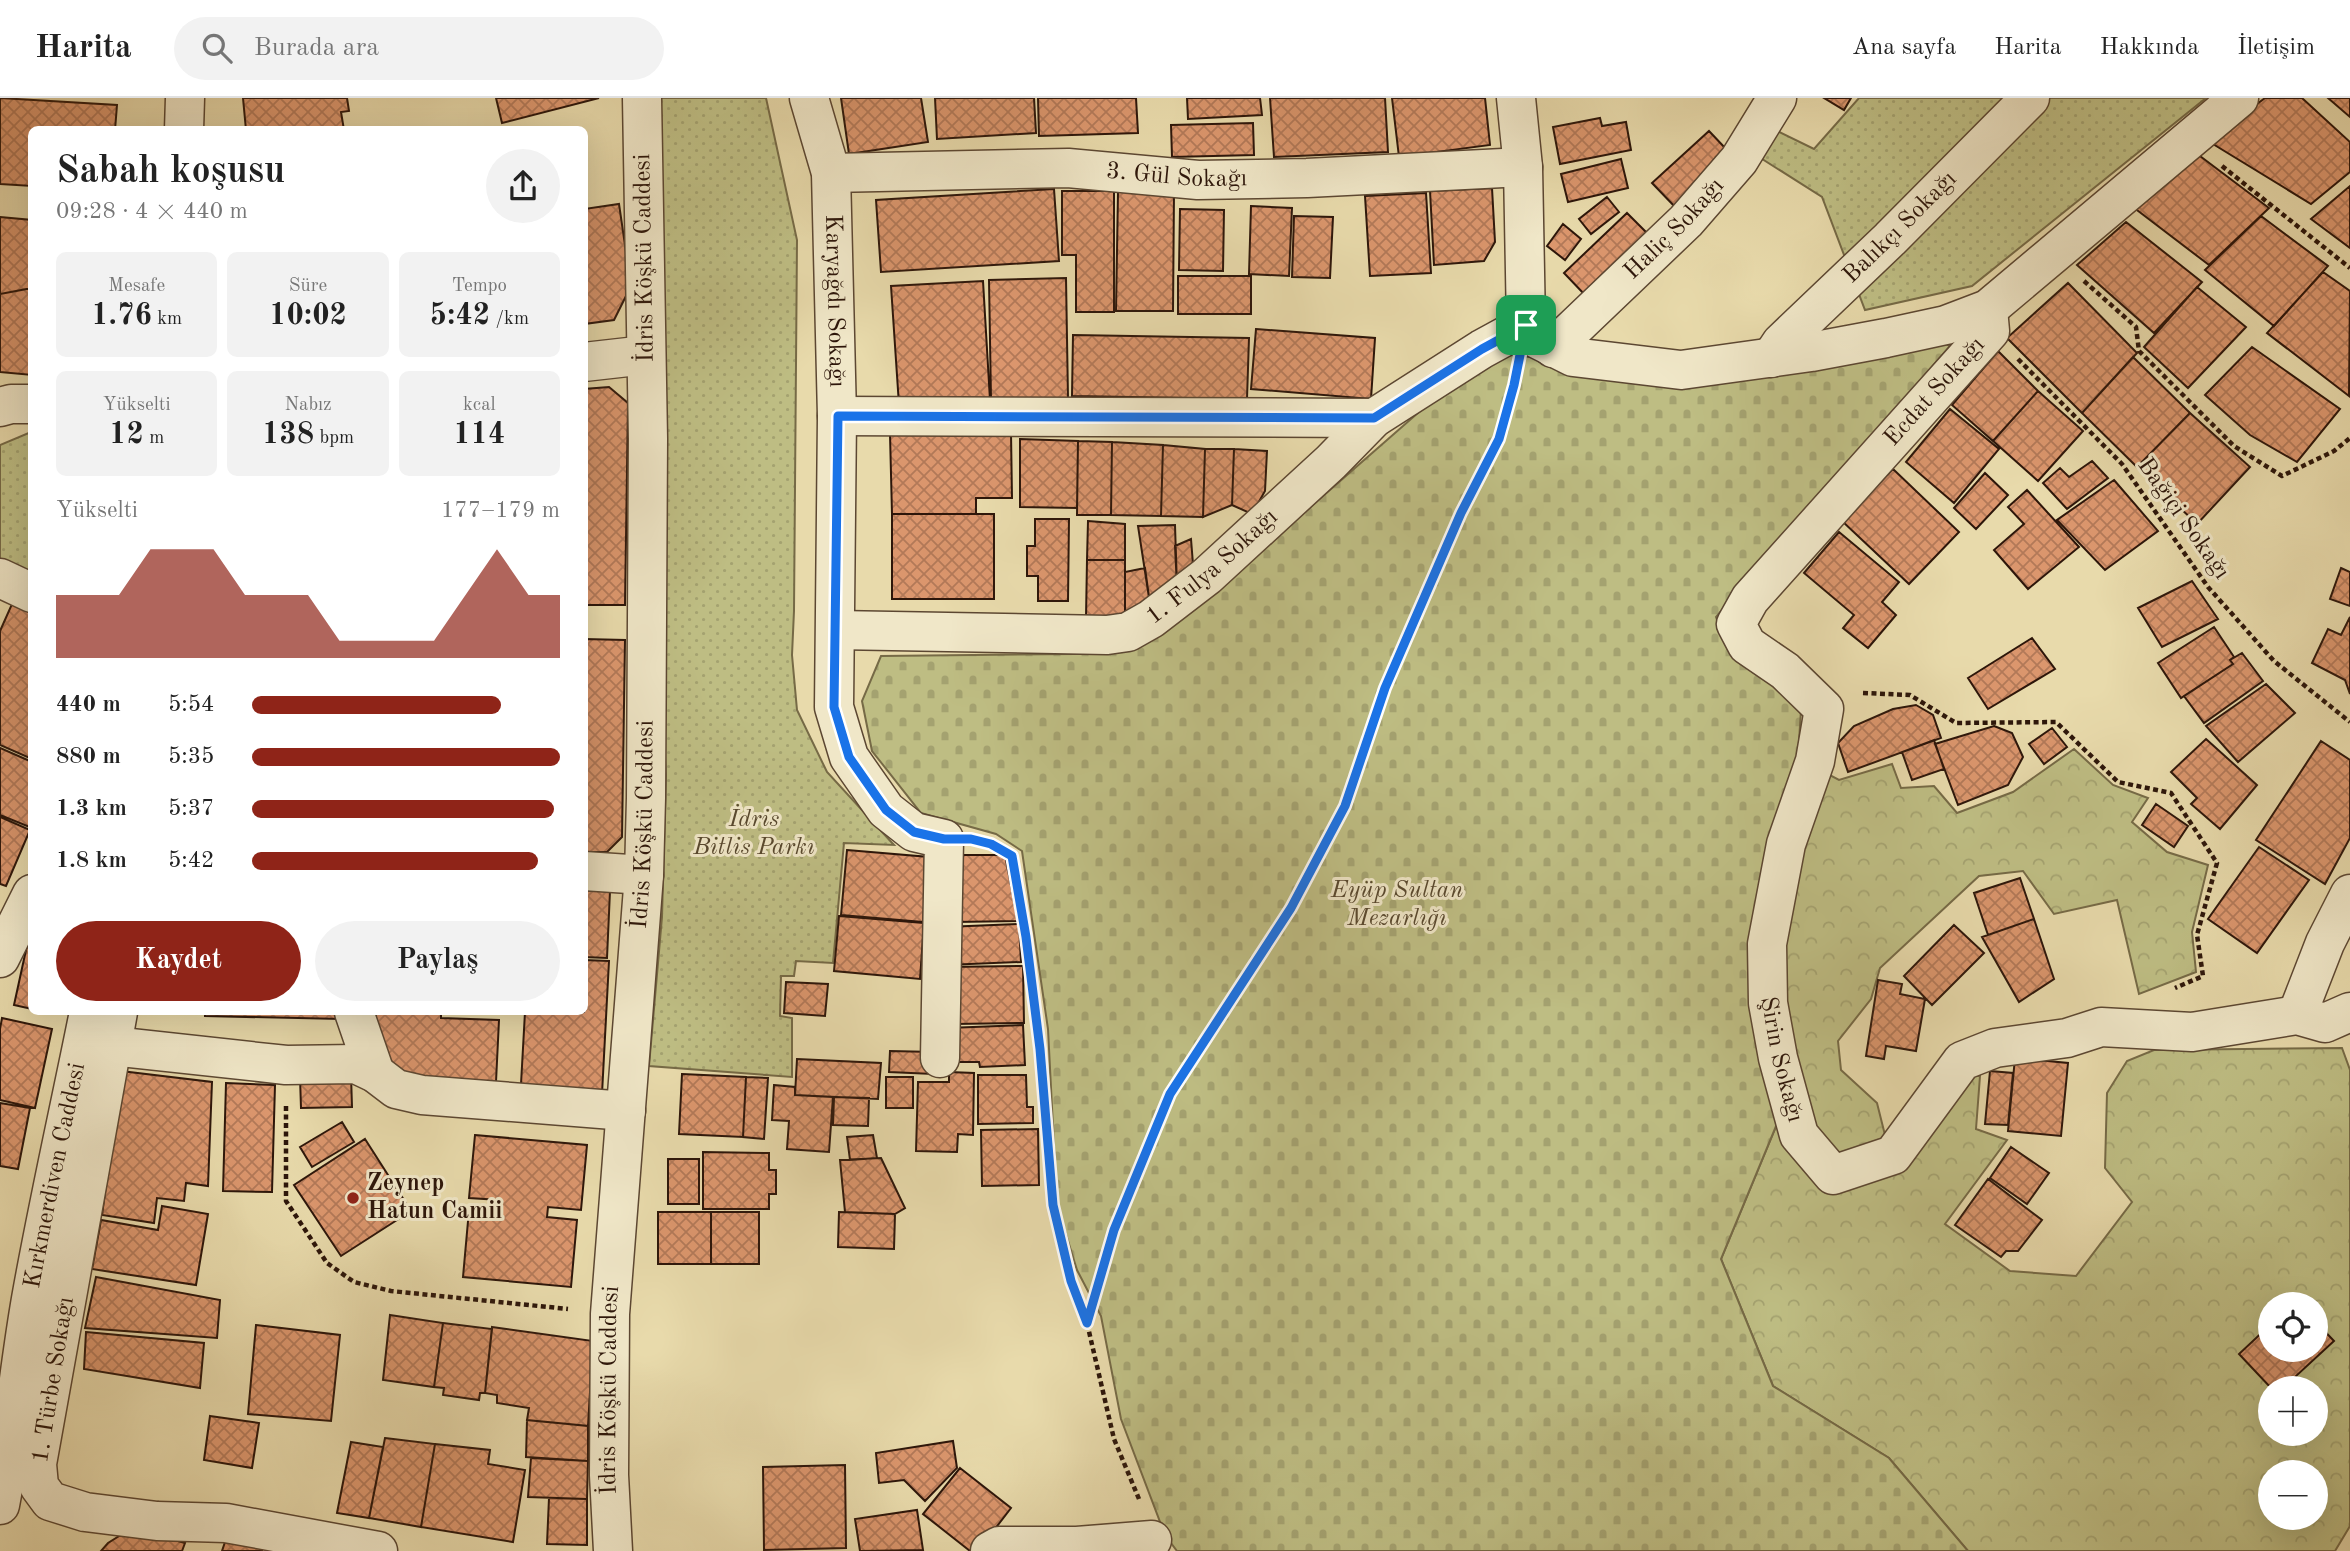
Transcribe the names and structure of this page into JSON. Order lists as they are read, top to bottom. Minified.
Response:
{"streets":{"street":["3. Gül Sokağı","Balıkçı Sokağı","Haliç Sokağı","İdris Köşkü Caddesi","Karyağdı Sokağı","Ecdat Sokağı","1. Fulya Sokağı","Şirin Sokağı","Kırkmerdiven Caddesi","1. Türbe Sokağı"],"path":["Bağiçi Sokağı"]},"crossings":[["3. Gül Sokağı","Karyağdı Sokağı"],["Haliç Sokağı","1. Fulya Sokağı"],["Karyağdı Sokağı","1. Fulya Sokağı"],["Ecdat Sokağı","Bağiçi Sokağı"],["Ecdat Sokağı","Şirin Sokağı"]],"parks":["İdris Bitlis Parkı","Eyüp Sultan Mezarlığı"],"places":["Zeynep Hatun Camii"],"page":{"header":"Harita","search":"Burada ara","nav":["Ana sayfa","Harita","Hakkında","İletişim"],"heading":["Sabah koşusu","09:28 · 4 × 440 m"],"stats":[["Mesafe","1.76 km"],["Süre","10:02"],["Tempo","5:42 /km"],["Yükselti","12 m"],["Nabız","138 bpm"],["kcal","114"]],"chart":["Yükselti","177–179 m"],"list":[{"name":"440 m","note":"5:54"},{"name":"880 m","note":"5:35"},{"name":"1.3 km","note":"5:37"},{"name":"1.8 km","note":"5:42"}],"buttons":["Kaydet","Paylaş"],"map_buttons":["+","−"]}}
